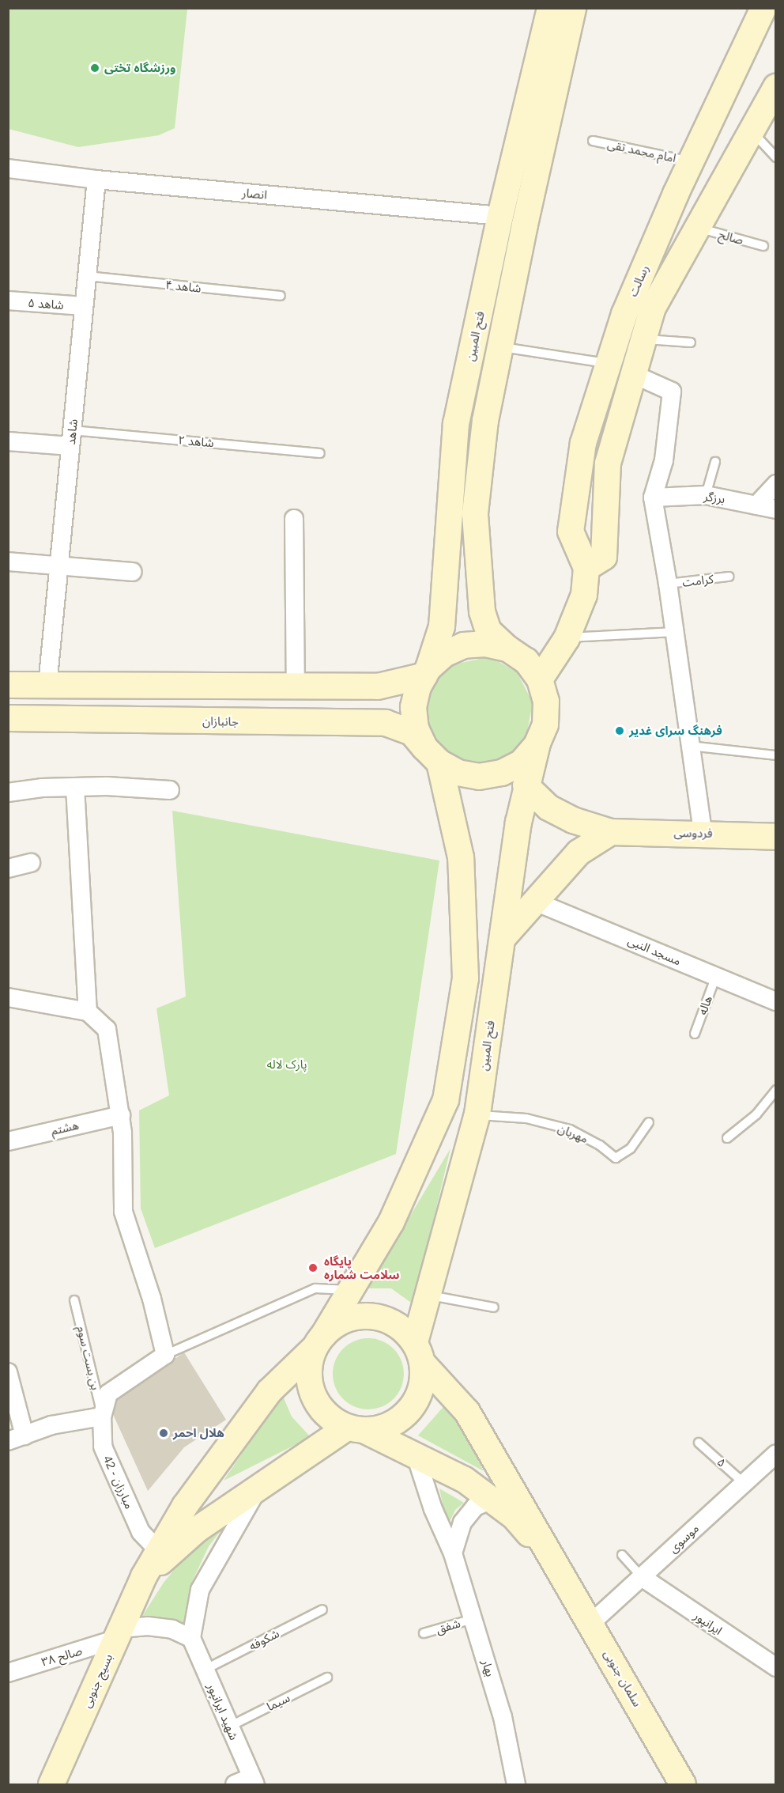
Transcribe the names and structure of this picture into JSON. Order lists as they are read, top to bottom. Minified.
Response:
{"streets":{"main road":["رسالت","فتح المبین","جانبازان","فردوسی","سلمان جنوبی","بسیج جنوبی"],"street":["انصار","شاهد ۵","شاهد","برزگر","مسجد النبی","هشتم","مبارزان - 42","موسوی","ایرانپور","صالح ۳۸","بهار","شهید ایرانپور"],"lane":["امام محمد تقی","صالح","شاهد ۴","شاهد ۲","کرامت","هاله","مهربان","بن بست سوم","۵","شفق","شکوفه","سیما"]},"crossings":[["امام محمد تقی","رسالت"],["انصار","فتح المبین"],["انصار","شاهد"],["صالح","رسالت"],["رسالت","فتح المبین"],["رسالت","جانبازان"],["شاهد ۴","شاهد"],["شاهد ۵","شاهد"],["فتح المبین","جانبازان"],["فتح المبین","فردوسی"],["فتح المبین","مهربان"],["فتح المبین","بسیج جنوبی"],["شاهد","شاهد ۲"],["مسجد النبی","هاله"],["بن بست سوم","مبارزان - 42"],["۵","موسوی"],["مبارزان - 42","بسیج جنوبی"],["موسوی","ایرانپور"],["موسوی","سلمان جنوبی"],["شفق","بهار"],["شکوفه","شهید ایرانپور"],["صالح ۳۸","بسیج جنوبی"],["صالح ۳۸","شهید ایرانپور"],["سیما","شهید ایرانپور"]],"parks":["پارک لاله"],"places":["ورزشگاه تختی","فرهنگ سرای غدیر","پایگاه سلامت شماره","هلال احمر"]}
